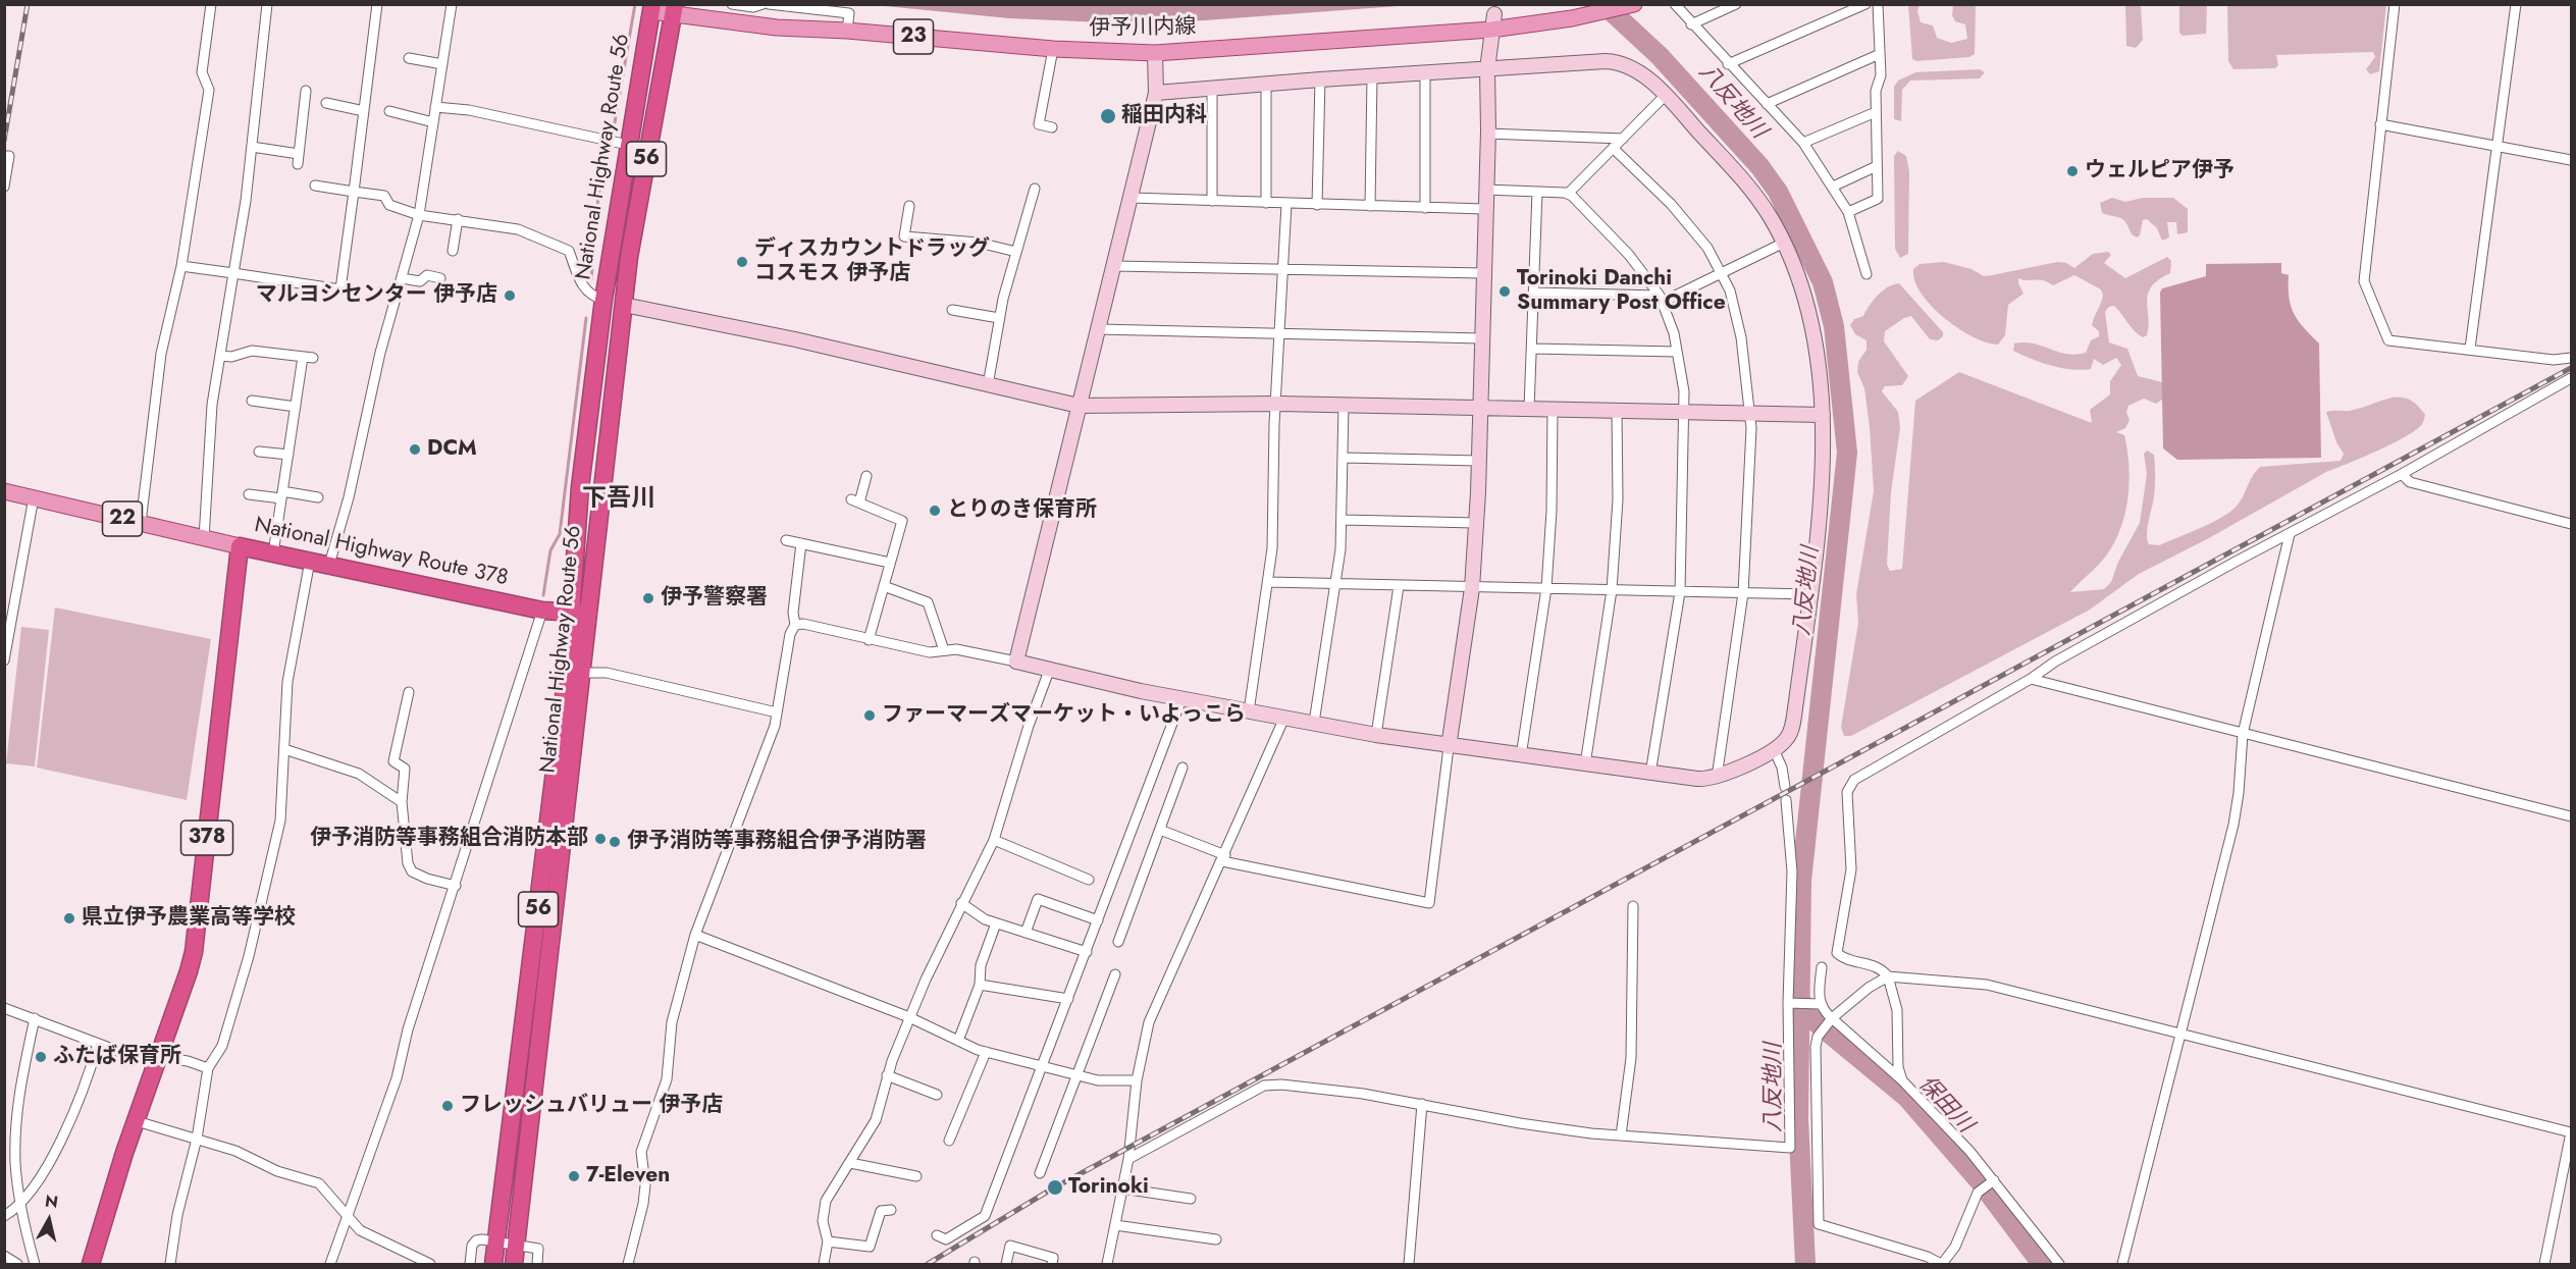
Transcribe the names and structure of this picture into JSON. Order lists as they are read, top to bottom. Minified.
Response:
{"streets":{"highway":["National Highway Route 56","56","National Highway Route 378","378"],"main road":["伊予川内線","23","22"]},"crossings":[["伊予川内線","National Highway Route 56"],["National Highway Route 56","National Highway Route 378"],["22","National Highway Route 378"]],"districts":["下吾川"],"water":["八反地川","保田川"],"places":["稲田内科","ウェルピア伊予","ディスカウントドラッグ コスモス 伊予店","Torinoki Danchi Summary Post Office","マルヨシセンター 伊予店","DCM","とりのき保育所","伊予警察署","ファーマーズマーケット・いよっこら","伊予消防等事務組合消防本部","伊予消防等事務組合伊予消防署","県立伊予農業高等学校","ふたば保育所","フレッシュバリュー 伊予店","7-Eleven","Torinoki"],"north":"top"}
